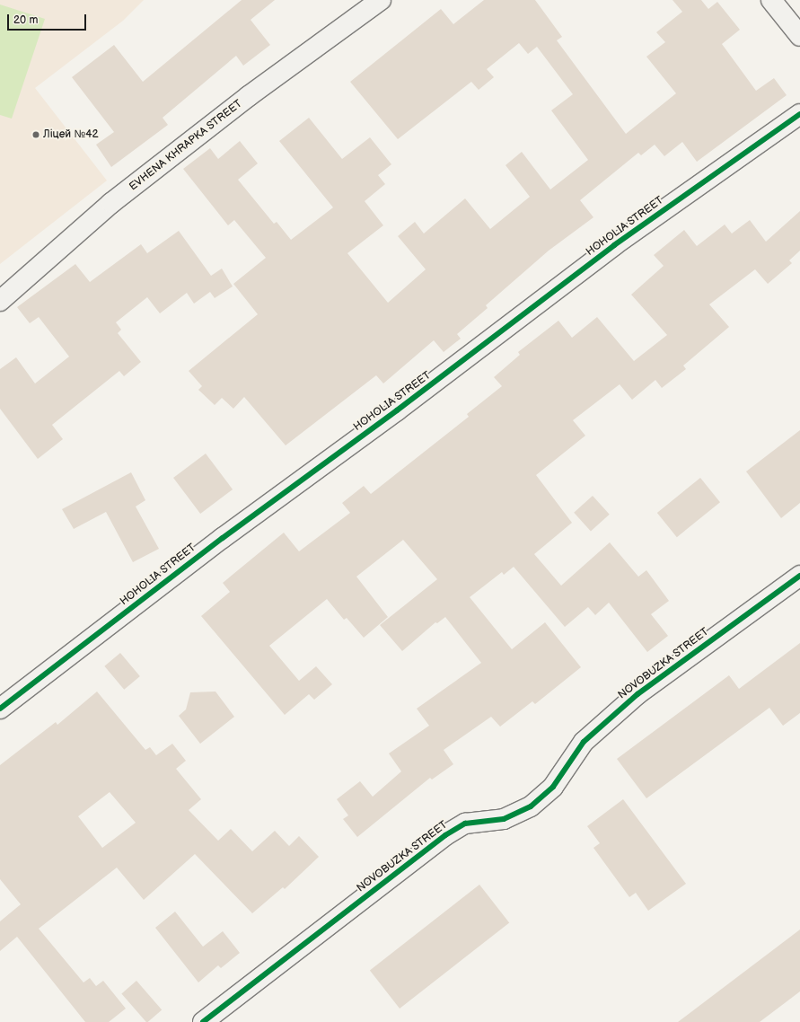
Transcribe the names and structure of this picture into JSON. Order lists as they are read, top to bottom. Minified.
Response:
{"streets":{"street":["EVHENA KHRAPKA STREET","HOHOLIA STREET","NOVOBUZKA STREET"]},"places":["Ліцей №42"],"scale_bar":"20 m"}
